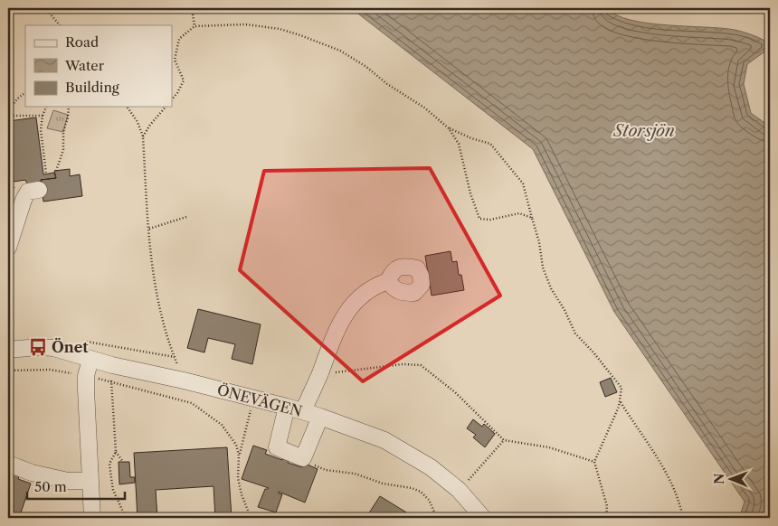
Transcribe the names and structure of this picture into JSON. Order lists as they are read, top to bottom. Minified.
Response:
{"streets":{"street":["ÖNEVÄGEN"]},"water":["Storsjön"],"places":{"bus stop":["Önet"]},"legend":["Road","Water","Building"],"scale_bar":"50 m","north":"left"}
